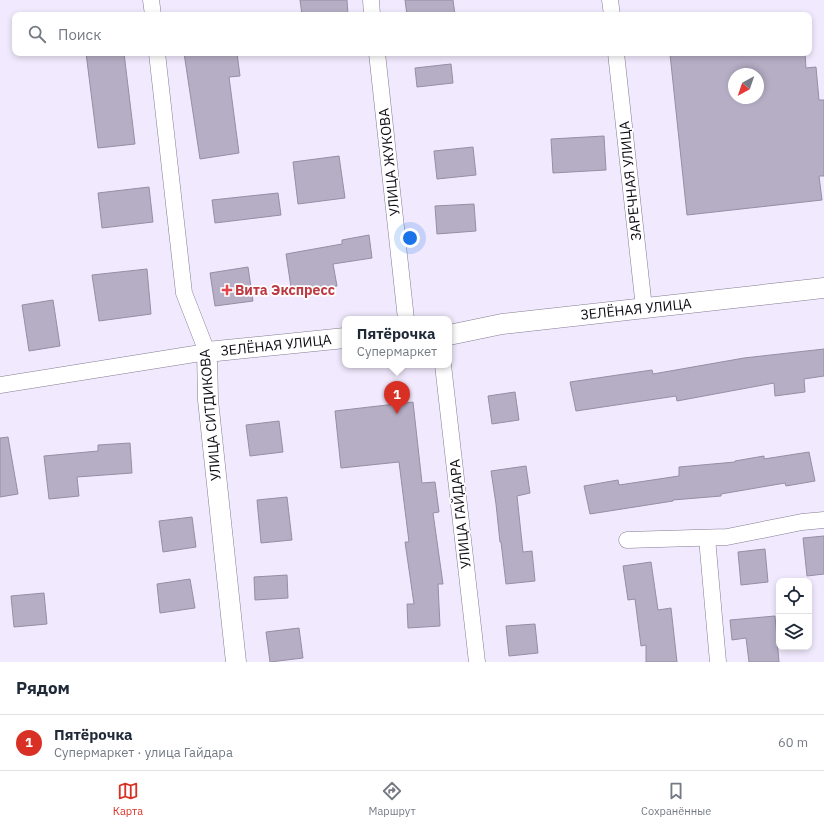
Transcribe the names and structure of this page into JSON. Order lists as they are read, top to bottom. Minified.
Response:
{"streets":{"street":["УЛИЦА ЖУКОВА","ЗАРЕЧНАЯ УЛИЦА","ЗЕЛЁНАЯ УЛИЦА","УЛИЦА СИТДИКОВА","УЛИЦА ГАЙДАРА"]},"crossings":[["ЗАРЕЧНАЯ УЛИЦА","ЗЕЛЁНАЯ УЛИЦА"],["ЗЕЛЁНАЯ УЛИЦА","УЛИЦА СИТДИКОВА"]],"places":{"health":["Вита Экспресс"]},"north":"bottom left","page":{"search":"Поиск","popup":["Пятёрочка","Супермаркет"],"pins":"1","heading":"Рядом","list":[{"mark":"1","name":"Пятёрочка","note":"Супермаркет · улица Гайдара","value":"60 m"}],"nav":["Карта","Маршрут","Сохранённые"]}}
